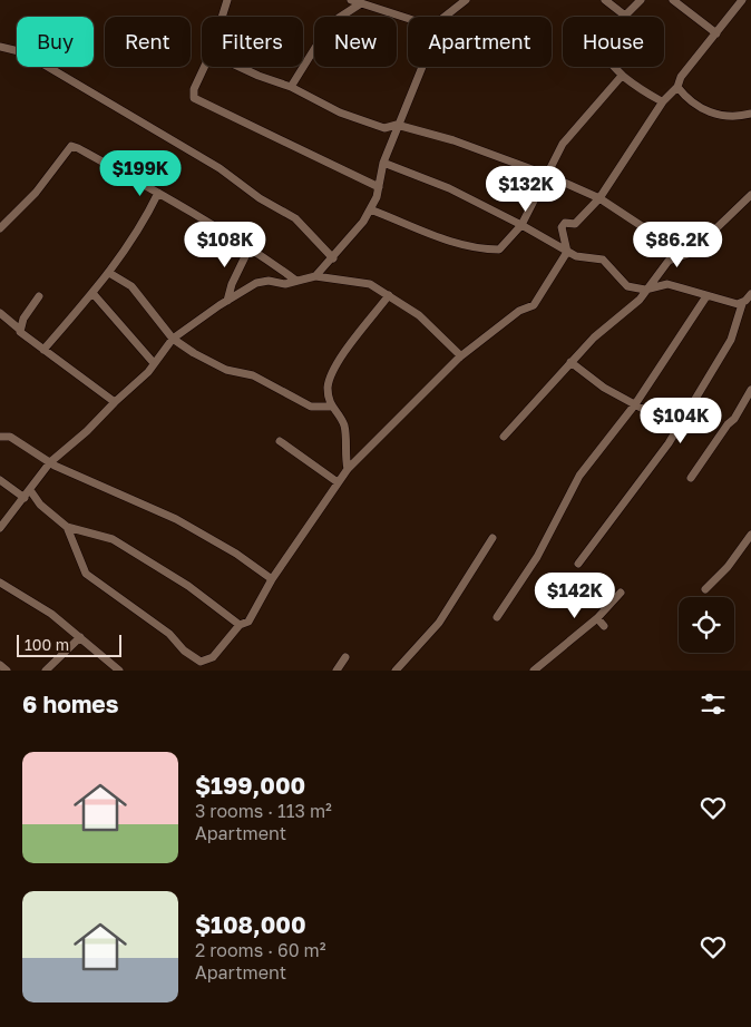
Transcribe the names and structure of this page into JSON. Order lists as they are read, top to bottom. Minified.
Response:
{"scale_bar":"100 m","page":{"chip":["Buy","Rent","Filters","New","Apartment","House"],"price":["$199K","$132K","$108K","$86.2K","$104K","$142K"],"scale":"100 m","heading":"6 homes","list":[{"name":"$199,000","note":"3 rooms · 113 m² · Apartment"},{"name":"$108,000","note":"2 rooms · 60 m² · Apartment"}]}}
